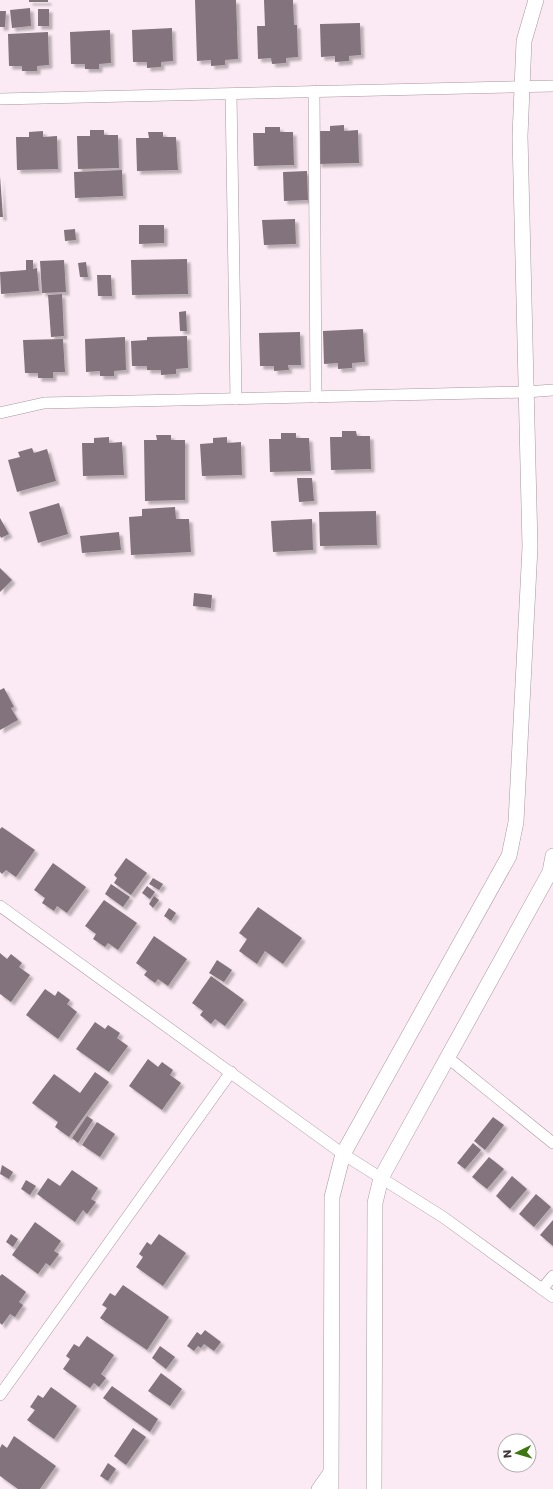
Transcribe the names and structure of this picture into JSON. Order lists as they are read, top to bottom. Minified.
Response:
{"north":"left"}
